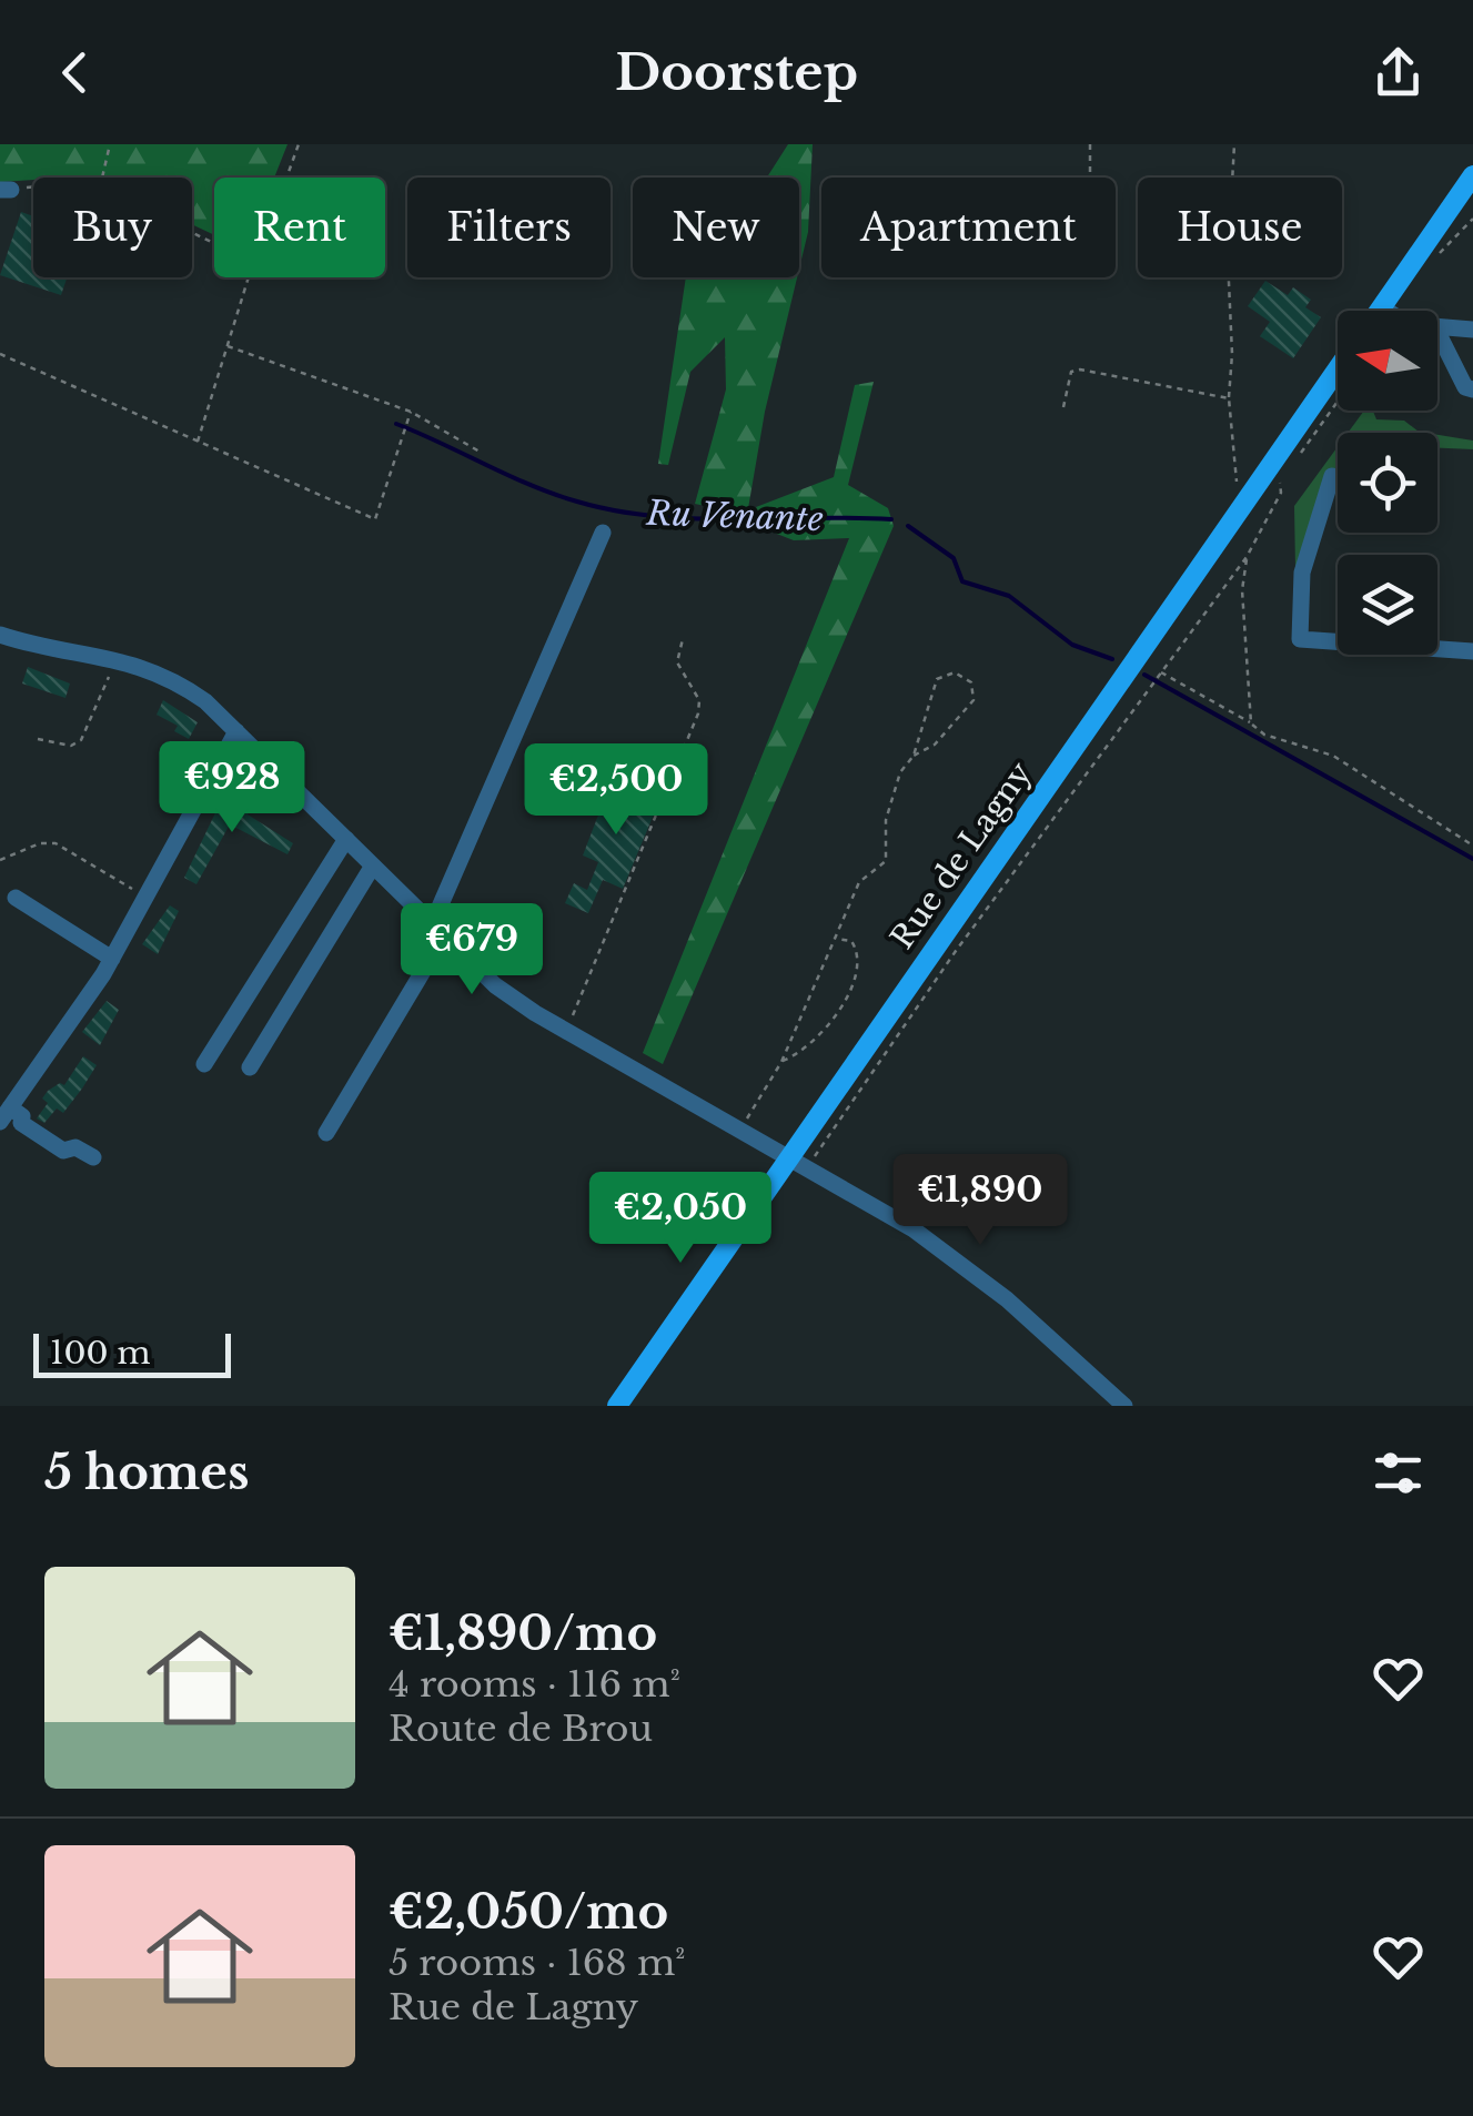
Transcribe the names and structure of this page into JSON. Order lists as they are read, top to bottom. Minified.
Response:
{"streets":{"main road":["Rue de Lagny"]},"water":["Ru Venante"],"scale_bar":"100 m","north":"left","page":{"header":"Doorstep","chip":["Buy","Rent","Filters","New","Apartment","House"],"price":["€928","€2,500","€679","€1,890","€2,050"],"scale":"100 m","heading":"5 homes","list":[{"name":"€1,890/mo","note":"4 rooms · 116 m² · Route de Brou"},{"name":"€2,050/mo","note":"5 rooms · 168 m² · Rue de Lagny"}]}}
